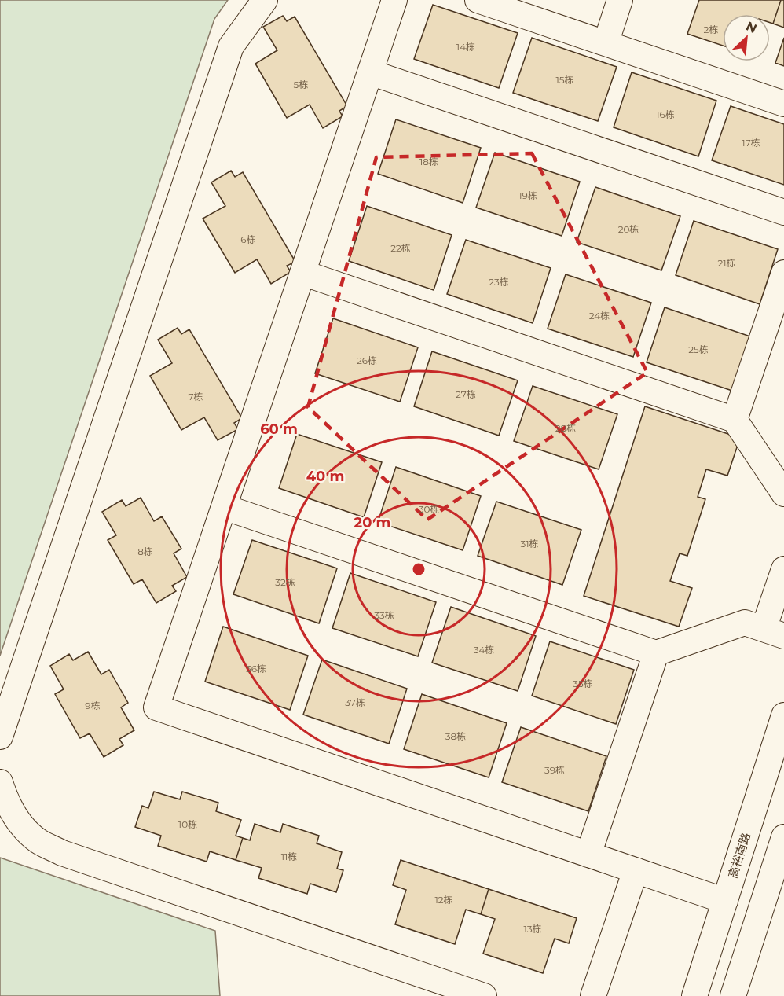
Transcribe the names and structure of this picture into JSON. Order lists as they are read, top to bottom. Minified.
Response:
{"streets":{"street":["高裕南路"]},"house_numbers":["2栋","14栋","15栋","5栋","16栋","17栋","18栋","19栋","20栋","6栋","22栋","21栋","23栋","24栋","25栋","26栋","27栋","7栋","28栋","30栋","31栋","8栋","32栋","33栋","34栋","36栋","35栋","37栋","9栋","38栋","39栋","10栋","11栋","12栋","13栋"],"north":"top right","rings":["60 m","40 m","20 m"]}
